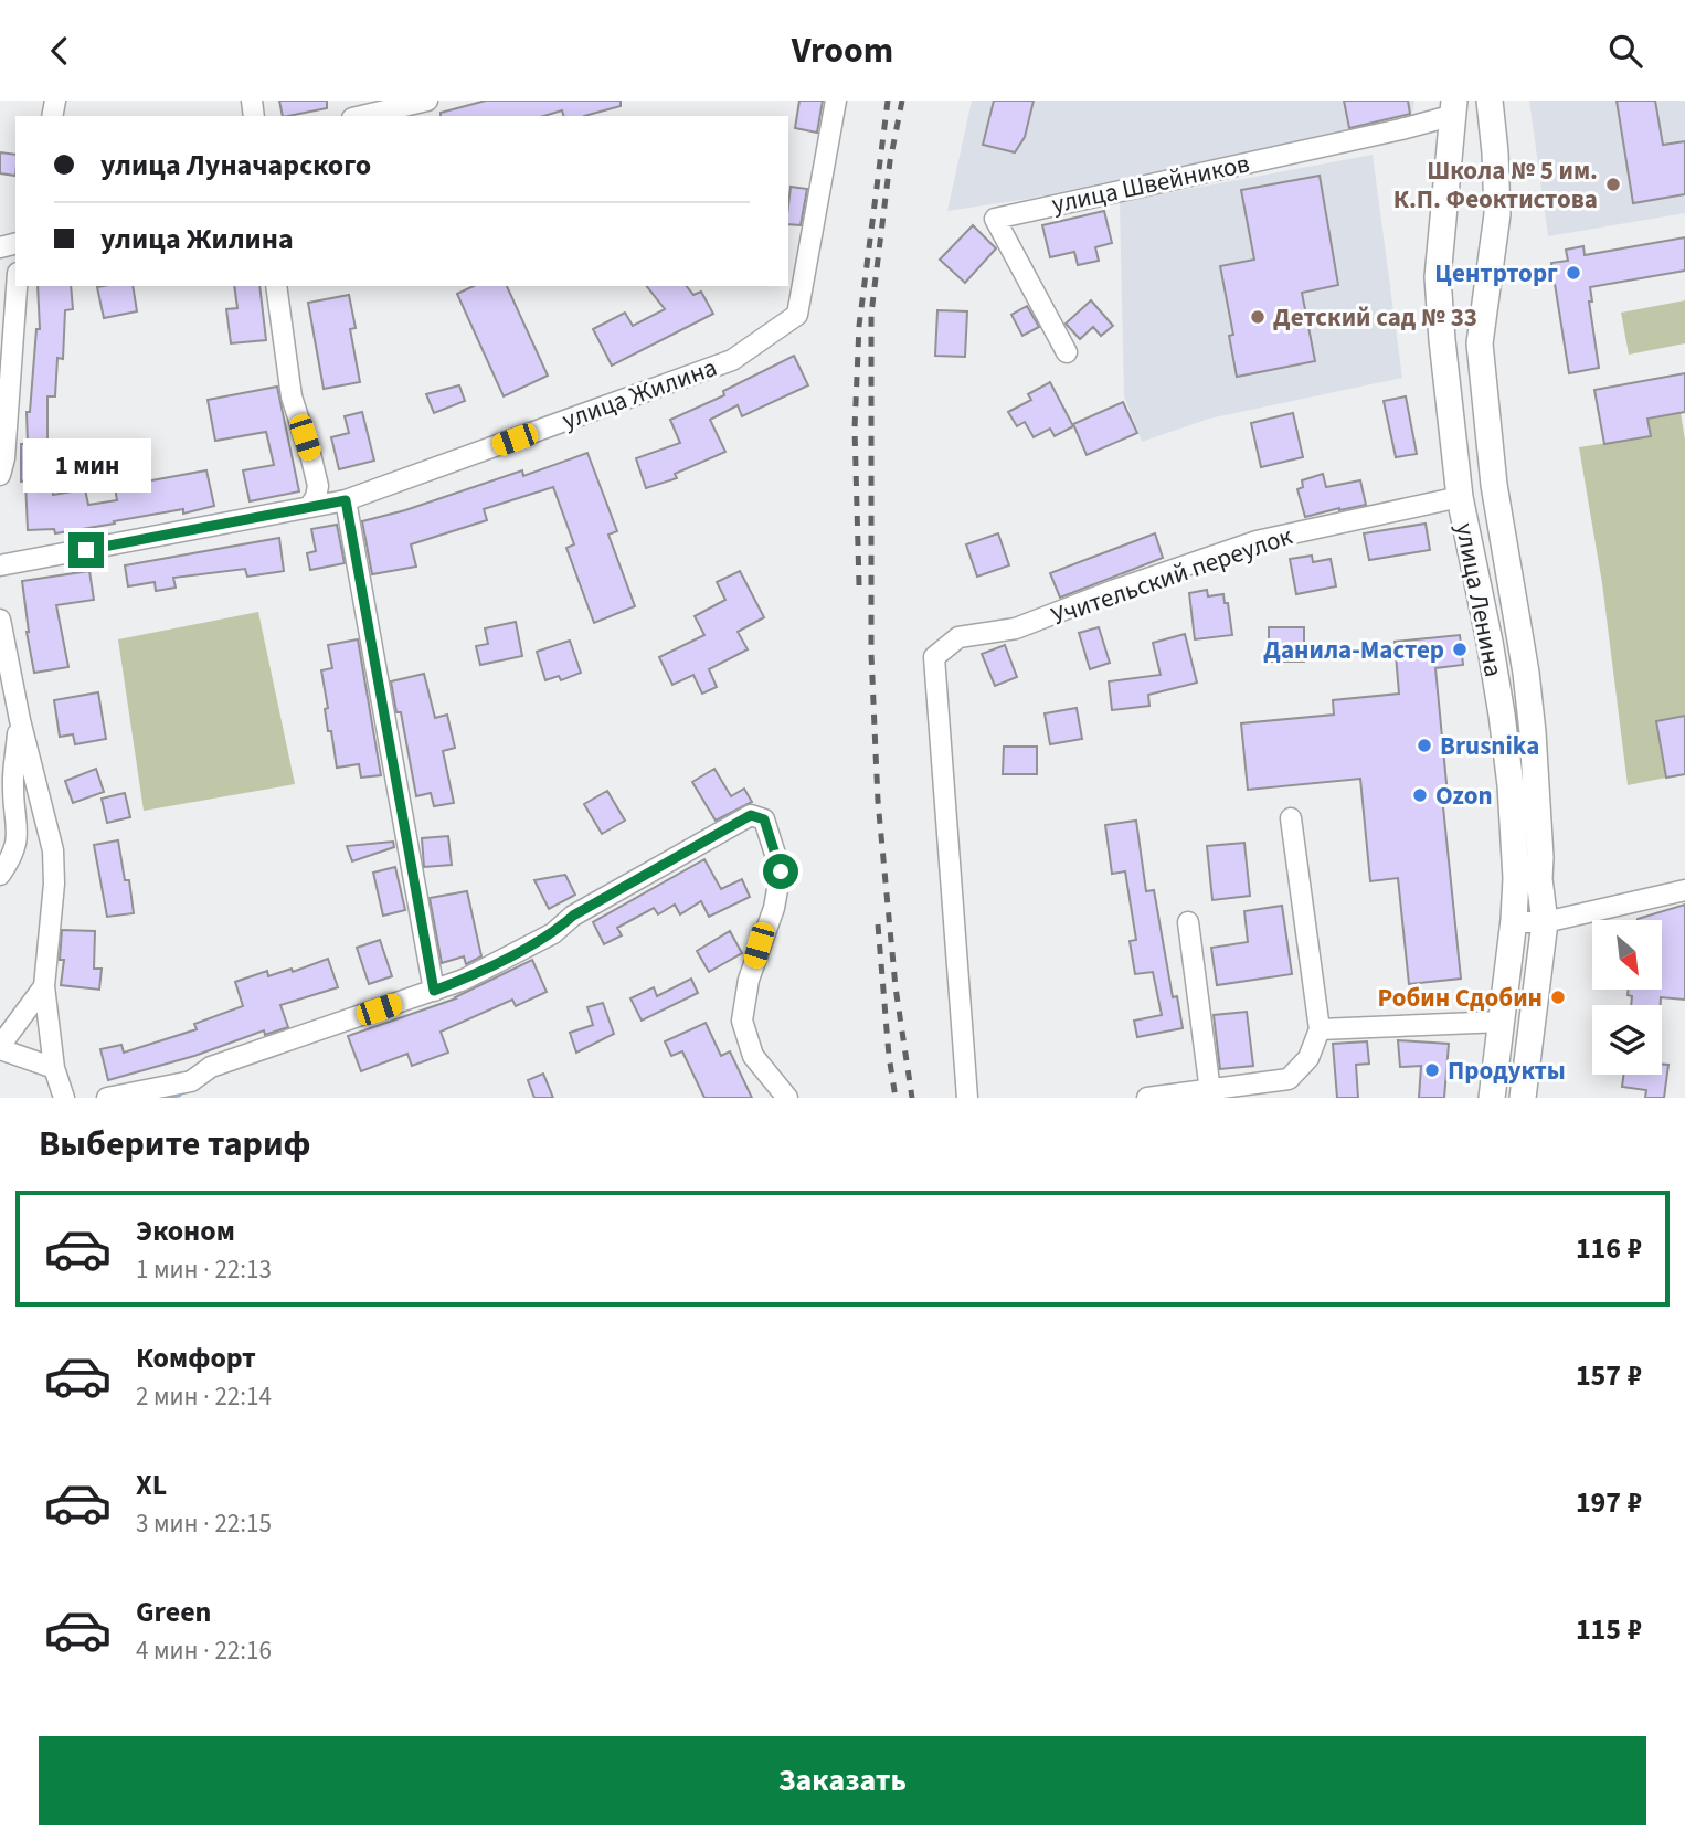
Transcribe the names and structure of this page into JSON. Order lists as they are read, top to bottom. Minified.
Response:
{"streets":{"main road":["улица Ленина"],"street":["улица Швейников","улица Жилина","Учительский переулок"]},"crossings":[["улица Швейников","улица Ленина"],["Учительский переулок","улица Ленина"]],"places":["Школа № 5 им. К.П. Феоктистова","Центрторг","Детский сад № 33","Данила-Мастер","Brusnika","Ozon","Робин Сдобин","Продукты"],"north":"bottom right","page":{"header":"Vroom","banner":["улица Луначарского","улица Жилина"],"bubble":"1 мин","heading":"Выберите тариф","list":[{"name":"Эконом","note":"1 мин · 22:13","value":"116 ₽"},{"name":"Комфорт","note":"2 мин · 22:14","value":"157 ₽"},{"name":"XL","note":"3 мин · 22:15","value":"197 ₽"},{"name":"Green","note":"4 мин · 22:16","value":"115 ₽"}],"buttons":"Заказать"}}
